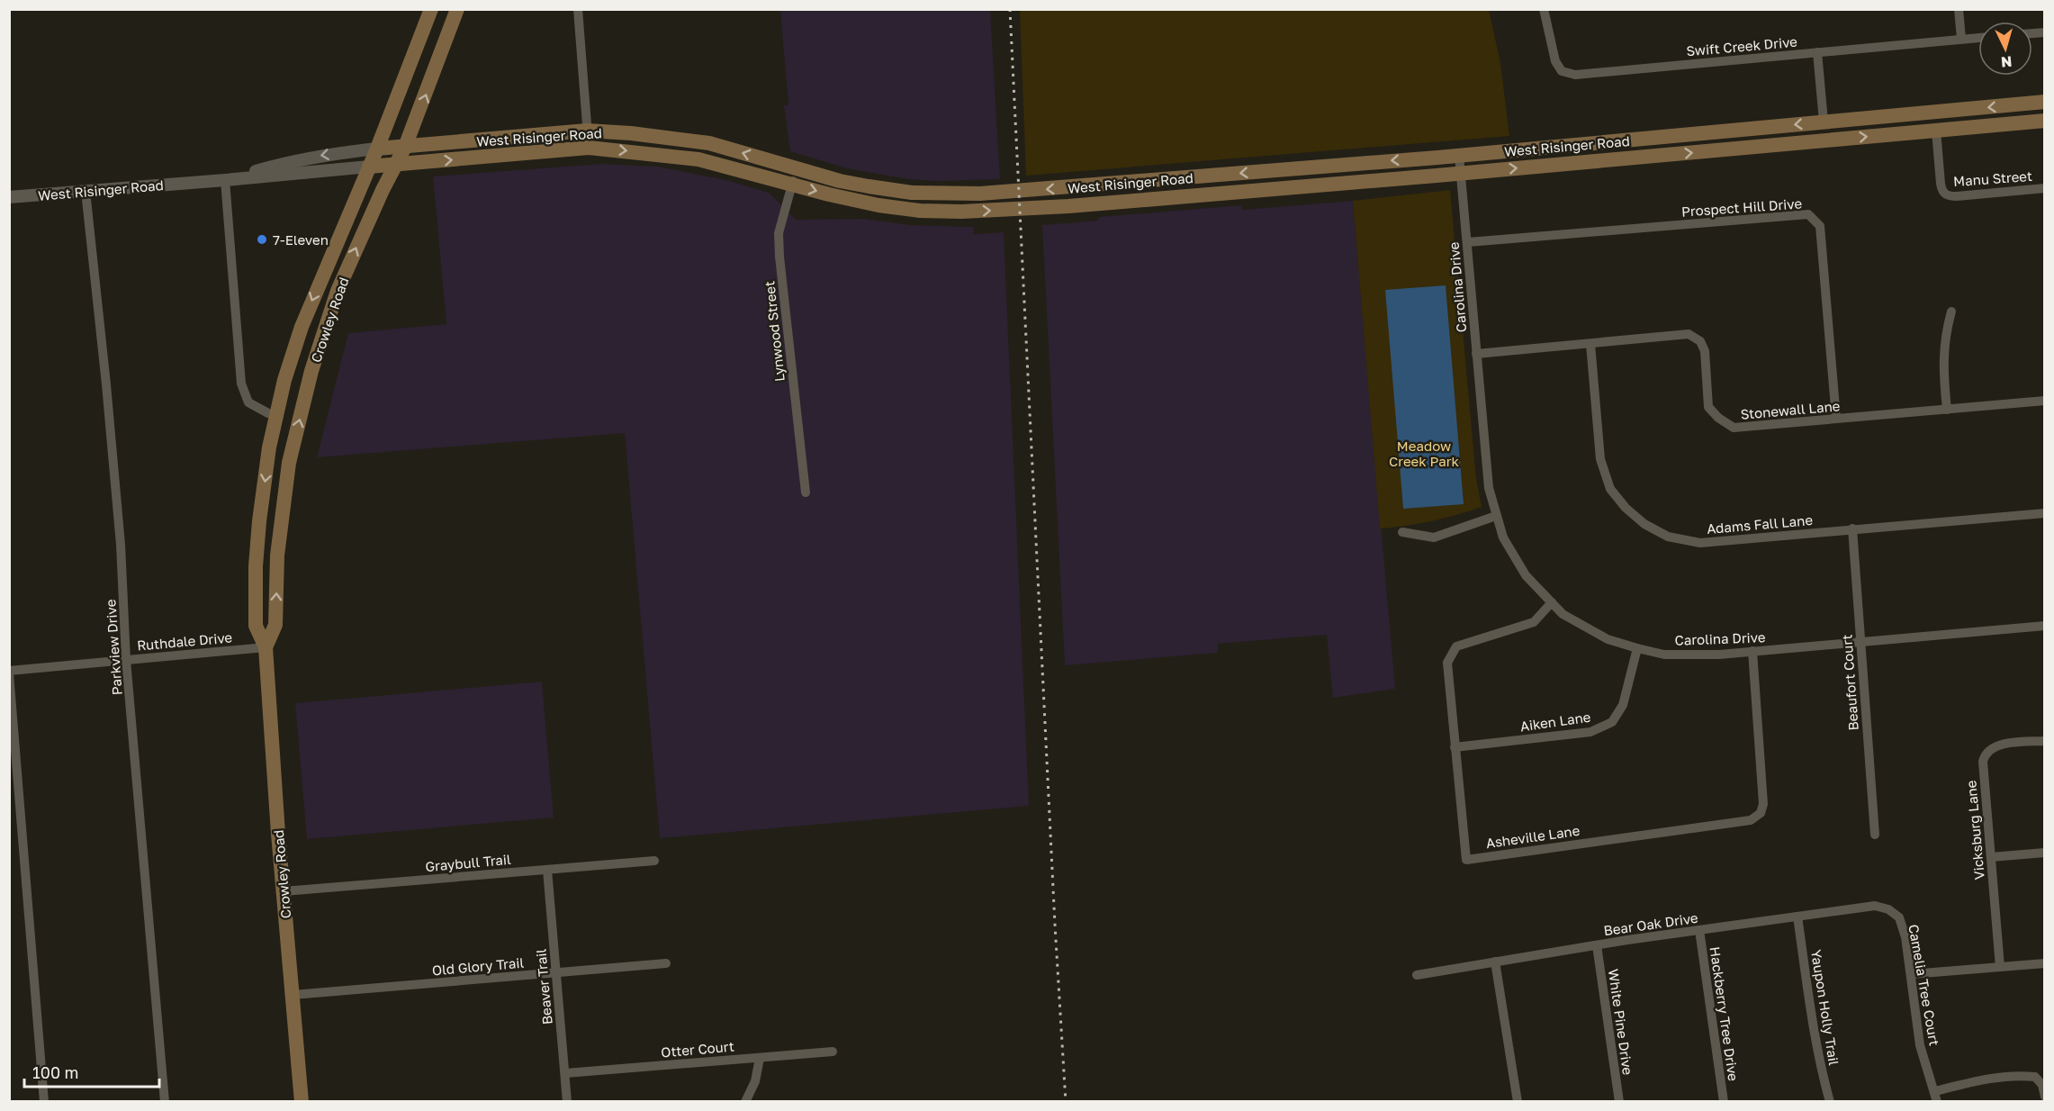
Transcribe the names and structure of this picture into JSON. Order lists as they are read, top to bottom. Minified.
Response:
{"streets":{"main road":["West Risinger Road","Crowley Road"],"street":["Swift Creek Drive","Manu Street","Prospect Hill Drive","Carolina Drive","Lynwood Street","Stonewall Lane","Adams Fall Lane","Ruthdale Drive","Parkview Drive","Beaufort Court","Aiken Lane","Vicksburg Lane","Asheville Lane","Graybull Trail","Bear Oak Drive","Old Glory Trail","Camelia Tree Court","Beaver Trail","Yaupon Holly Trail","Hackberry Tree Drive","White Pine Drive","Otter Court"]},"crossings":[["West Risinger Road","Manu Street"],["West Risinger Road","Carolina Drive"],["West Risinger Road","Crowley Road"],["West Risinger Road","Lynwood Street"],["West Risinger Road","Parkview Drive"],["Prospect Hill Drive","Carolina Drive"],["Prospect Hill Drive","Stonewall Lane"],["Carolina Drive","Stonewall Lane"],["Carolina Drive","Beaufort Court"],["Carolina Drive","Aiken Lane"],["Carolina Drive","Asheville Lane"],["Crowley Road","Ruthdale Drive"],["Crowley Road","Graybull Trail"],["Crowley Road","Old Glory Trail"],["Stonewall Lane","Adams Fall Lane"],["Adams Fall Lane","Beaufort Court"],["Ruthdale Drive","Parkview Drive"],["Aiken Lane","Asheville Lane"],["Graybull Trail","Beaver Trail"],["Bear Oak Drive","Camelia Tree Court"],["Bear Oak Drive","Yaupon Holly Trail"],["Bear Oak Drive","Hackberry Tree Drive"],["Bear Oak Drive","White Pine Drive"],["Old Glory Trail","Beaver Trail"],["Beaver Trail","Otter Court"]],"parks":["Meadow Creek Park"],"places":["7-Eleven"],"scale_bar":"100 m","north":"bottom"}
